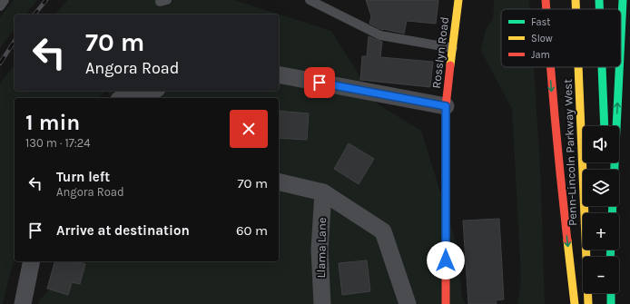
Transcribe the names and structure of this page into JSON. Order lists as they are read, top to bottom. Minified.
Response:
{"streets":{"main road":["Rosslyn Road","Penn-Lincoln Parkway West"],"street":["Llama Lane"]},"legend":["Fast","Slow","Jam"],"page":{"turn":["70 m","Angora Road"],"heading":["1 min","130 m · 17:24"],"map_buttons":["+","−"],"list":[{"name":"Turn left","note":"Angora Road","value":"70 m"},{"name":"Arrive at destination","value":"60 m"}]}}
